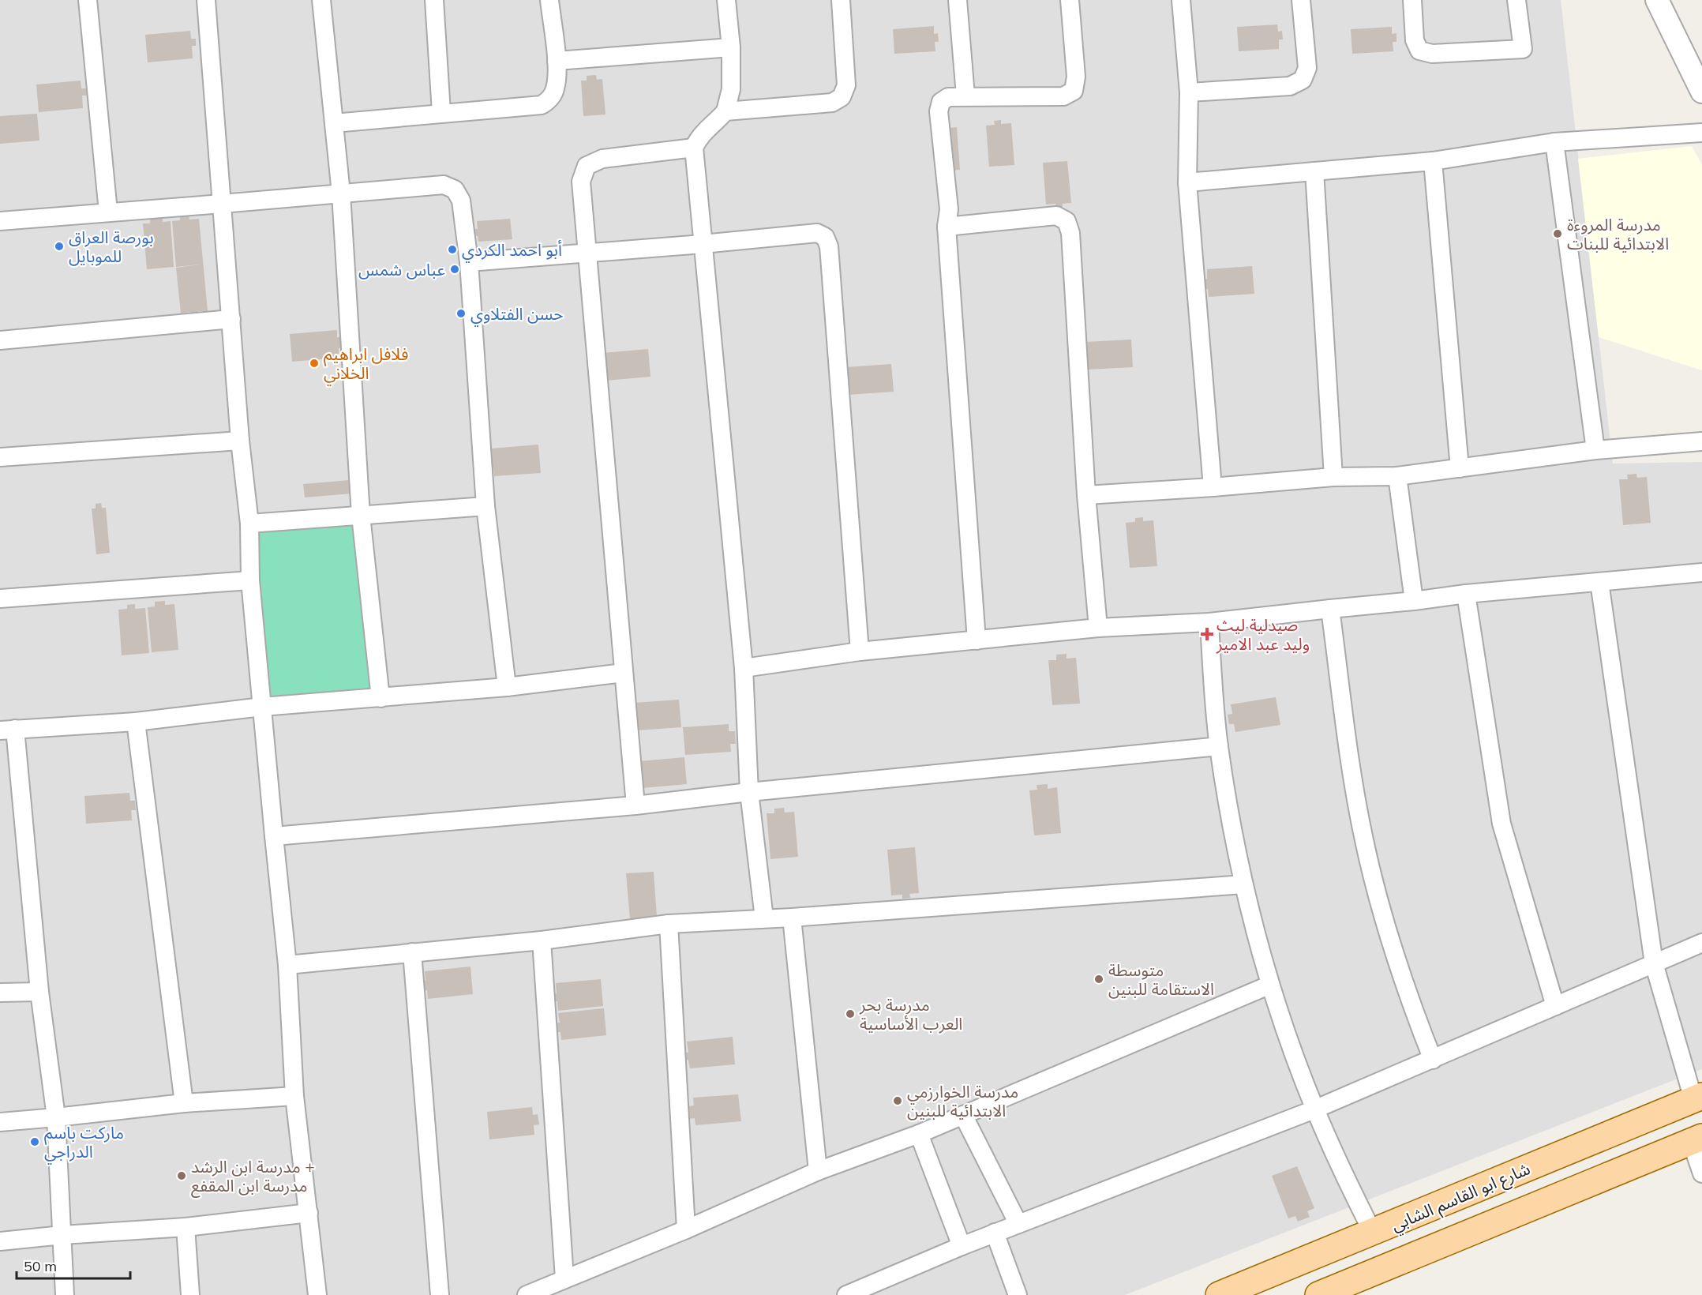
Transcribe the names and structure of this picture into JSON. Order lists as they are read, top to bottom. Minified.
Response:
{"streets":{"main road":["شارع ابو القاسم الشابي"]},"places":{"other":["مدرسة المروءة الابتدائية للبنات","بورصة العراق للموبايل","أبو احمد الكردي","عباس شمس","حسن الفتلاوي","فلافل ابراهيم الخلاني","متوسطة الاستقامة للبنين","مدرسة بحر العرب الأساسية","مدرسة الخوارزمي الابتدائية للبنين","ماركت باسم الدراجي","مدرسة ابن الرشد + مدرسة ابن المقفع"],"health":["صيدلية ليث وليد عبد الامير"]},"scale_bar":"50 m"}
